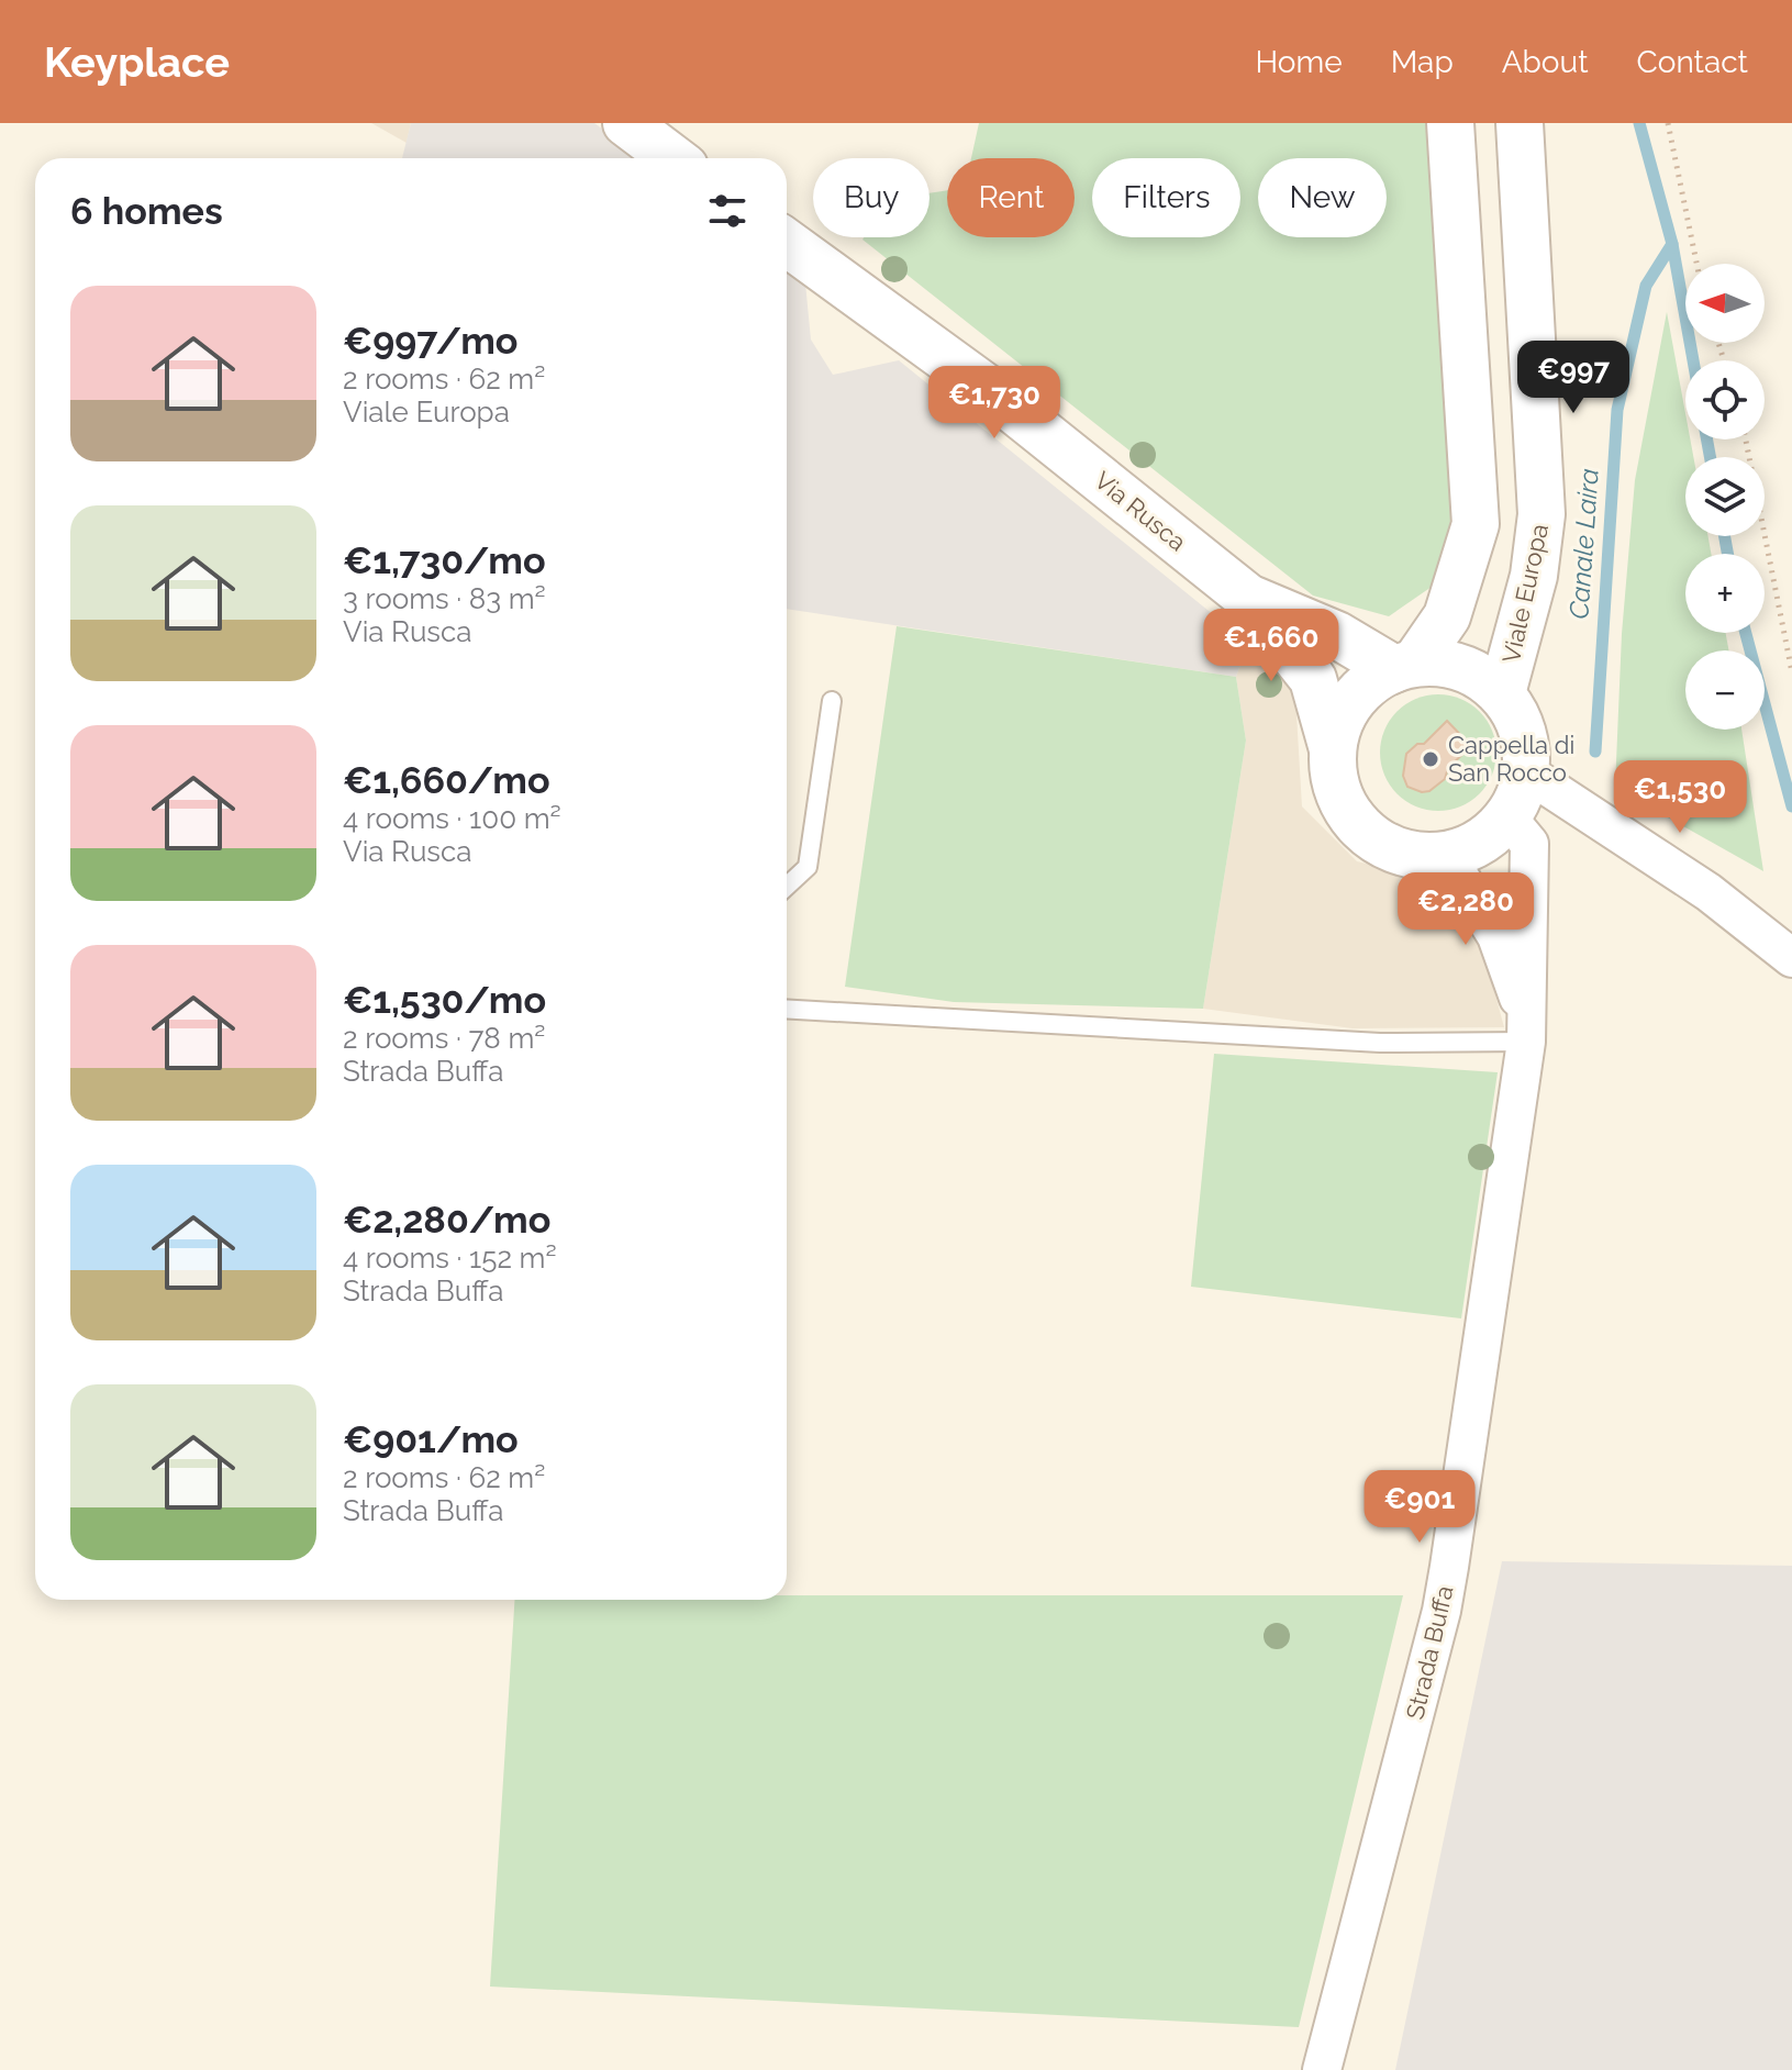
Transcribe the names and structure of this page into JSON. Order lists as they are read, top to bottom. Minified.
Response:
{"streets":{"street":["Via Rusca","Viale Europa","Strada Buffa"]},"crossings":[["Via Rusca","Viale Europa"],["Via Rusca","Strada Buffa"],["Viale Europa","Strada Buffa"]],"water":["Canale Laira"],"places":["Cappella di San Rocco"],"north":"left","page":{"header":"Keyplace","nav":["Home","Map","About","Contact"],"chip":["Buy","Rent","Filters","New"],"heading":"6 homes","map_buttons":["+","−"],"list":[{"name":"€997/mo","note":"2 rooms · 62 m² · Viale Europa"},{"name":"€1,730/mo","note":"3 rooms · 83 m² · Via Rusca"},{"name":"€1,660/mo","note":"4 rooms · 100 m² · Via Rusca"},{"name":"€1,530/mo","note":"2 rooms · 78 m² · Strada Buffa"},{"name":"€2,280/mo","note":"4 rooms · 152 m² · Strada Buffa"},{"name":"€901/mo","note":"2 rooms · 62 m² · Strada Buffa"}],"price":["€997","€1,730","€1,660","€1,530","€2,280","€901"]}}
